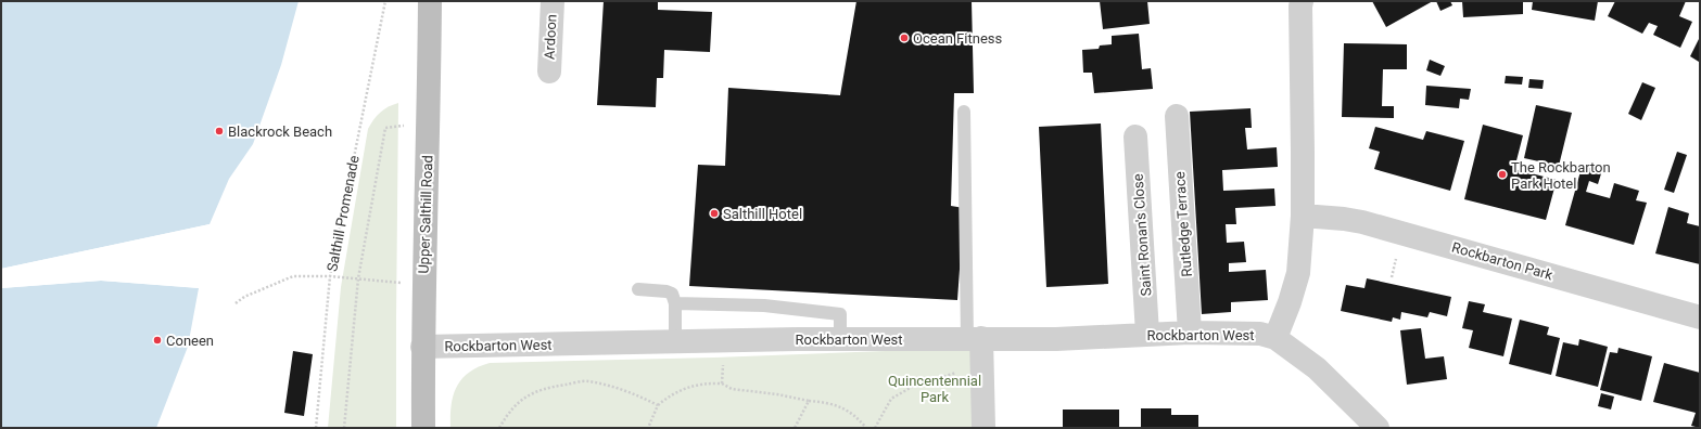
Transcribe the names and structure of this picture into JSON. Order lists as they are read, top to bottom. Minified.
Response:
{"streets":{"main road":["Upper Salthill Road"],"street":["Ardoon","Rutledge Terrace","Saint Ronan's Close","Rockbarton Park","Rockbarton West"],"path":["Salthill Promenade"]},"crossings":[["Upper Salthill Road","Rockbarton West"],["Rutledge Terrace","Rockbarton West"],["Saint Ronan's Close","Rockbarton West"]],"parks":["Quincentennial Park"],"places":["Ocean Fitness","Blackrock Beach","The Rockbarton Park Hotel","Salthill Hotel","Coneen"]}
